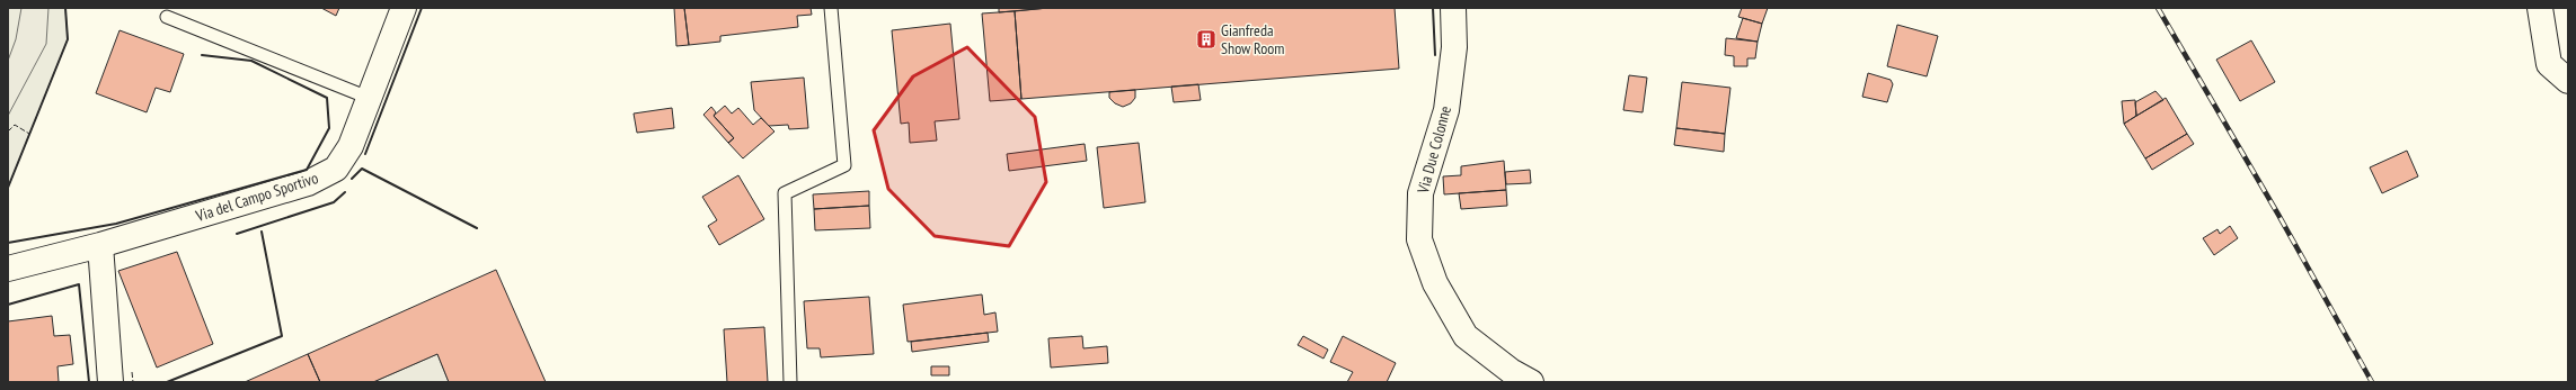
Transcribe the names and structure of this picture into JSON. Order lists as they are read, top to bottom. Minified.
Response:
{"streets":{"street":["Via Due Colonne","Via del Campo Sportivo"]},"places":{"building":["Gianfreda Show Room"]}}
